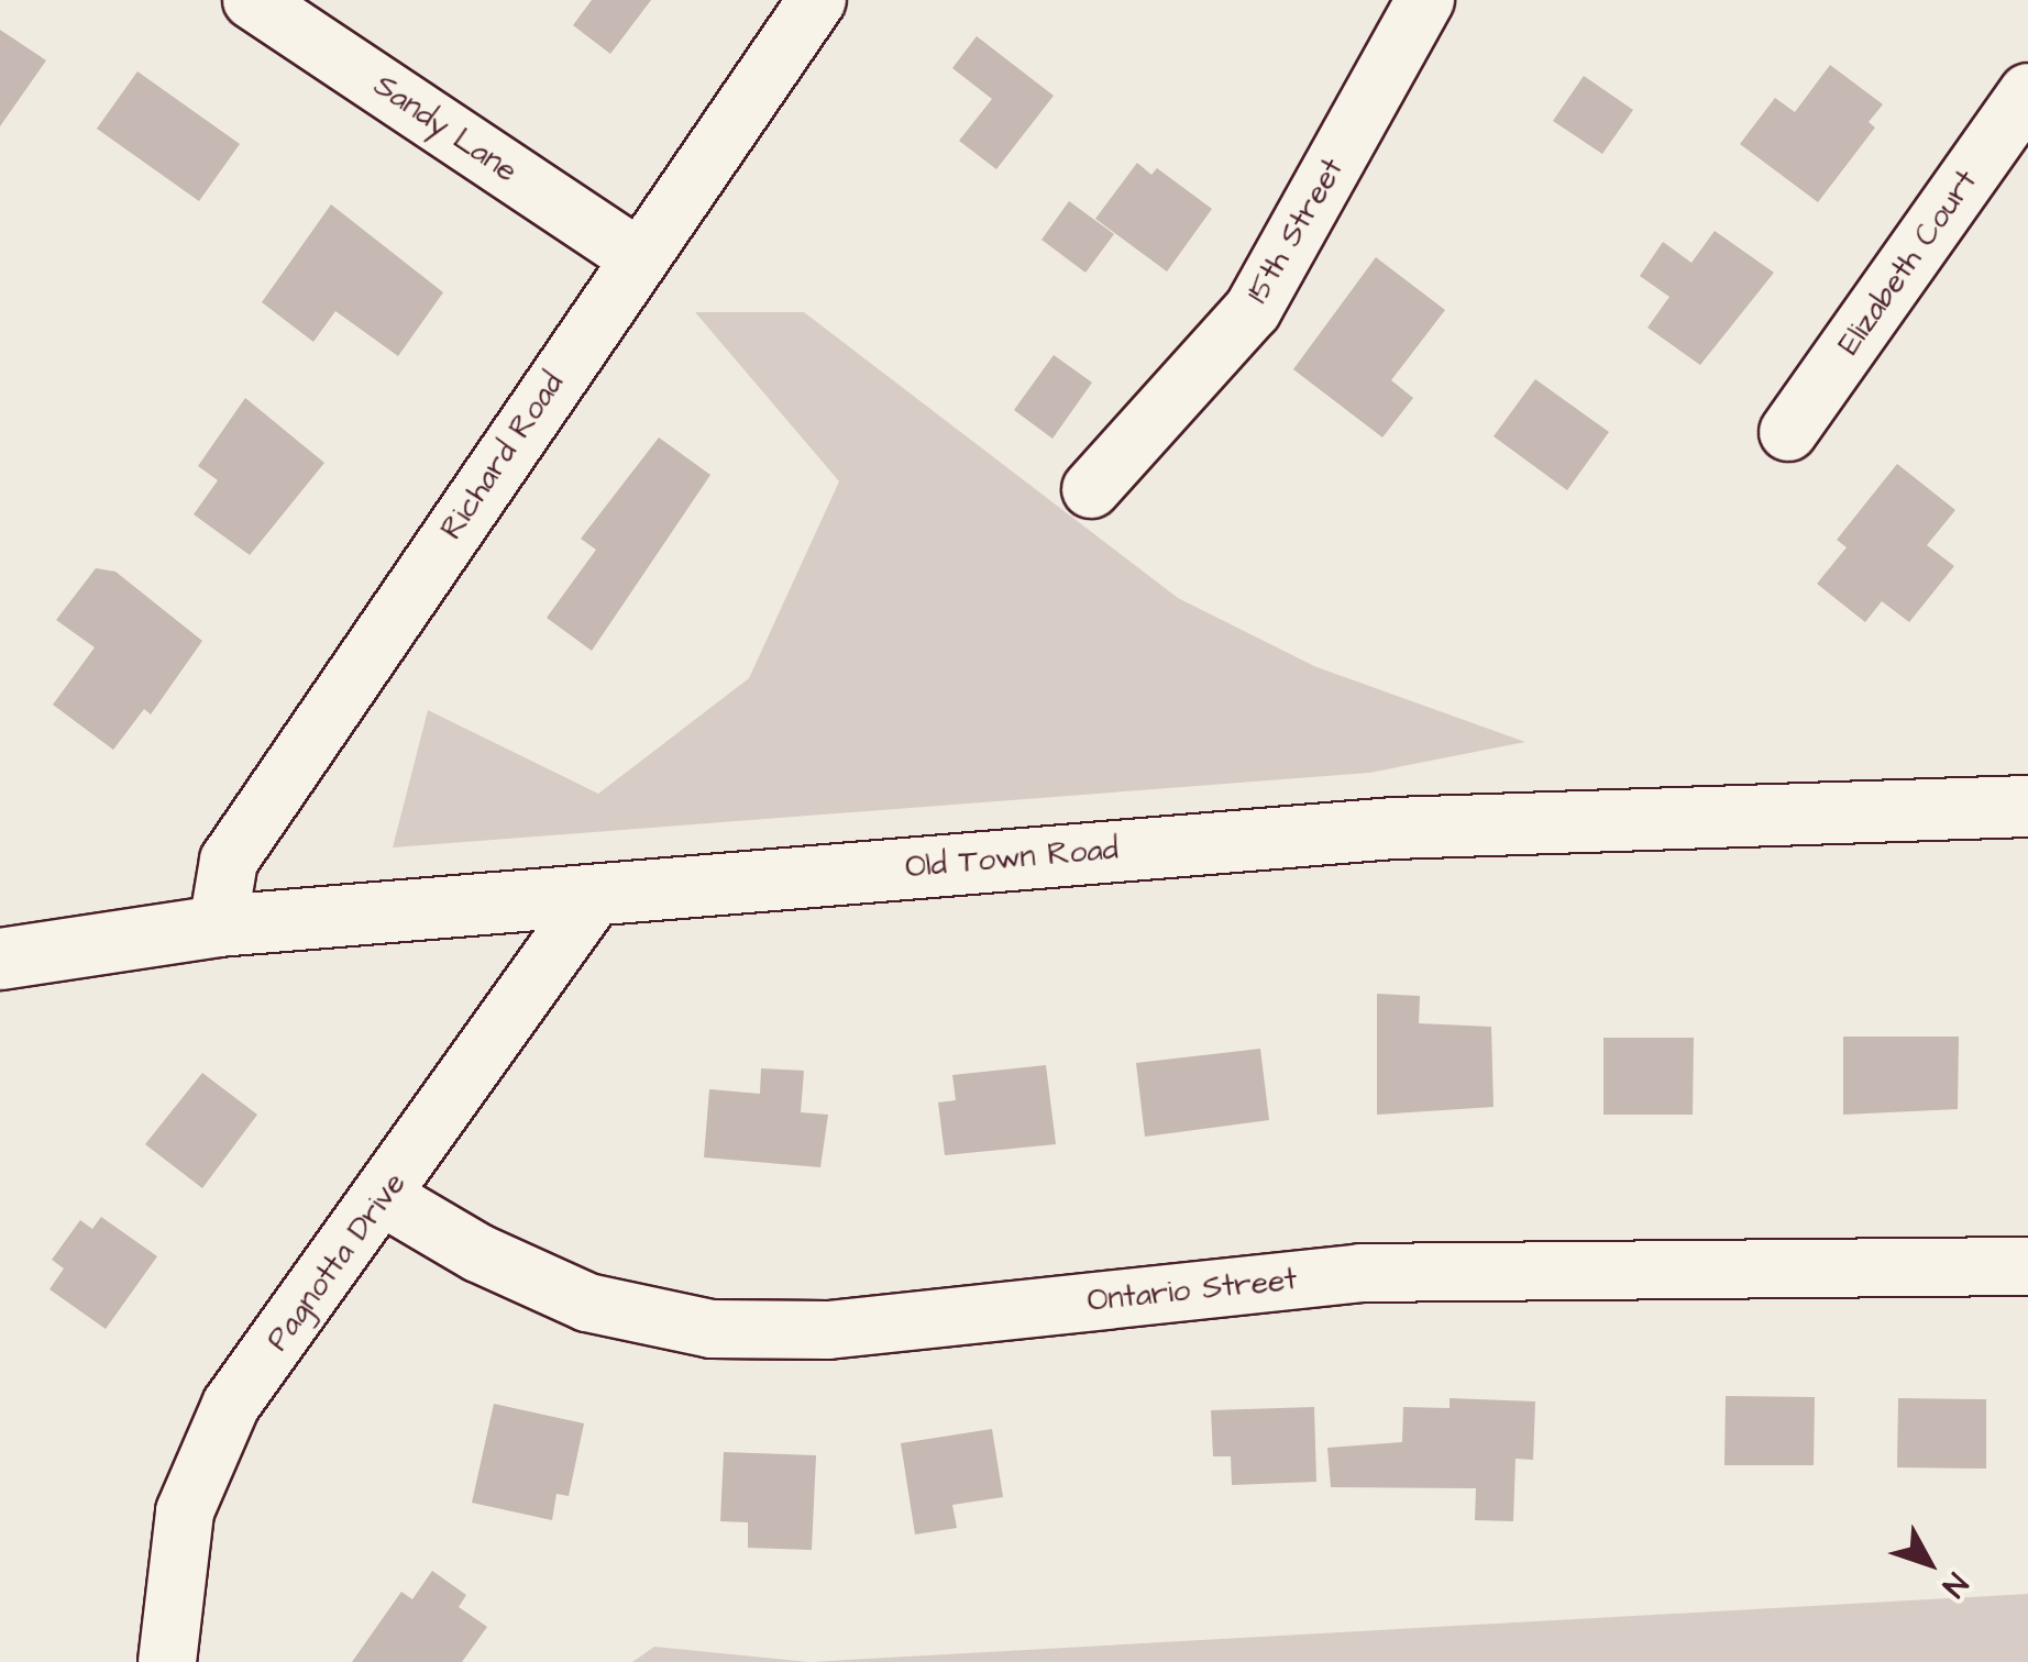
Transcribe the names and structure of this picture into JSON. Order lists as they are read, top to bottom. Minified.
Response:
{"streets":{"main road":["Old Town Road"],"street":["Sandy Lane","15th Street","Elizabeth Court","Richard Road","Pagnotta Drive","Ontario Street"]},"crossings":[["Sandy Lane","Richard Road"],["Richard Road","Old Town Road"],["Old Town Road","Pagnotta Drive"],["Pagnotta Drive","Ontario Street"]],"north":"bottom right"}
